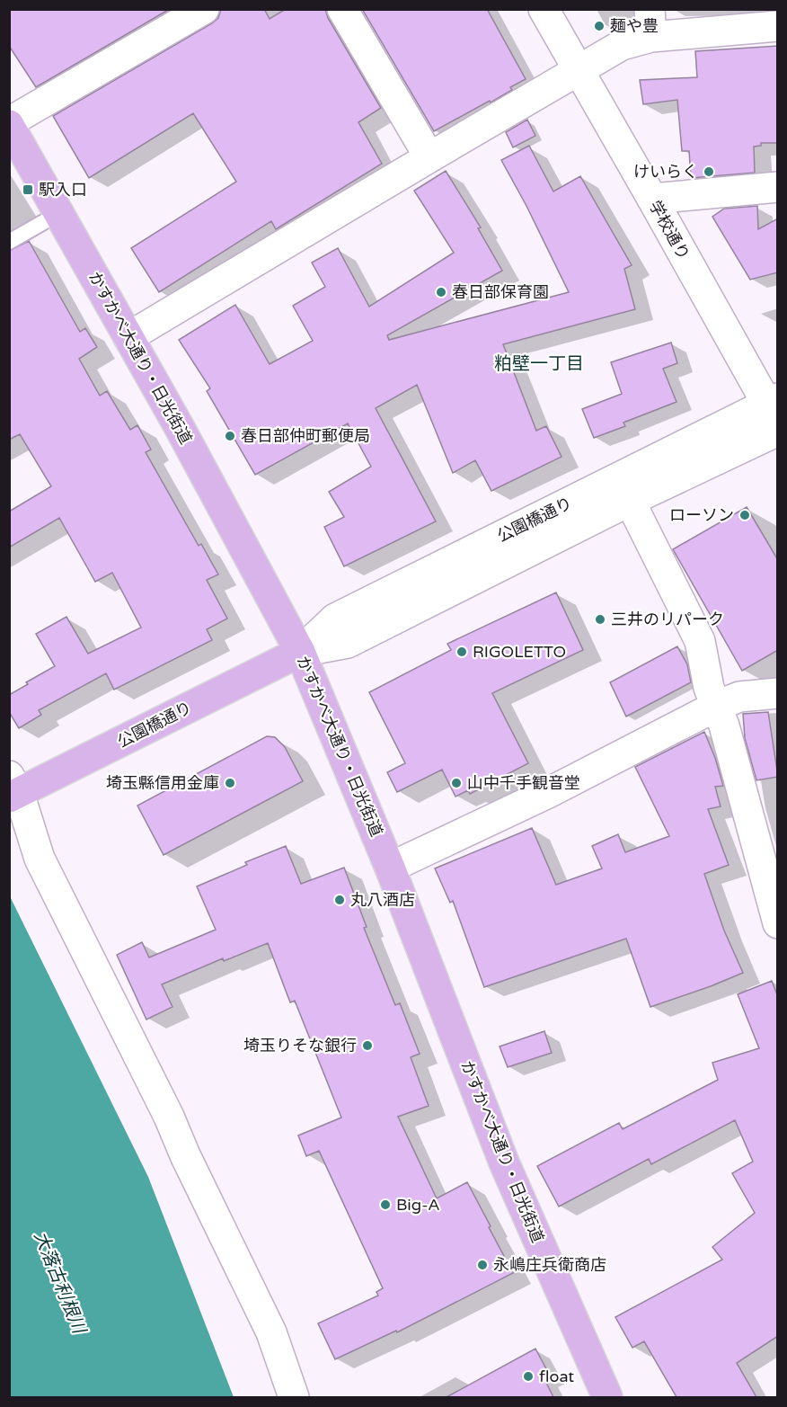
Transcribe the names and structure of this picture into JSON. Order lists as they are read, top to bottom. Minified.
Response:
{"streets":{"main road":["かすかべ大通り・日光街道","公園橋通り"],"street":["学校通り"]},"crossings":[["学校通り","公園橋通り"],["かすかべ大通り・日光街道","公園橋通り"]],"districts":["粕壁一丁目"],"water":["大落古利根川"],"places":{"other":["麺や豊","けいらく","春日部保育園","春日部仲町郵便局","ローソン","三井のリパーク","RIGOLETTO","埼玉縣信用金庫","山中千手観音堂","丸八酒店","埼玉りそな銀行","Big-A","永嶋庄兵衛商店","float"],"transit":["駅入口"]}}
